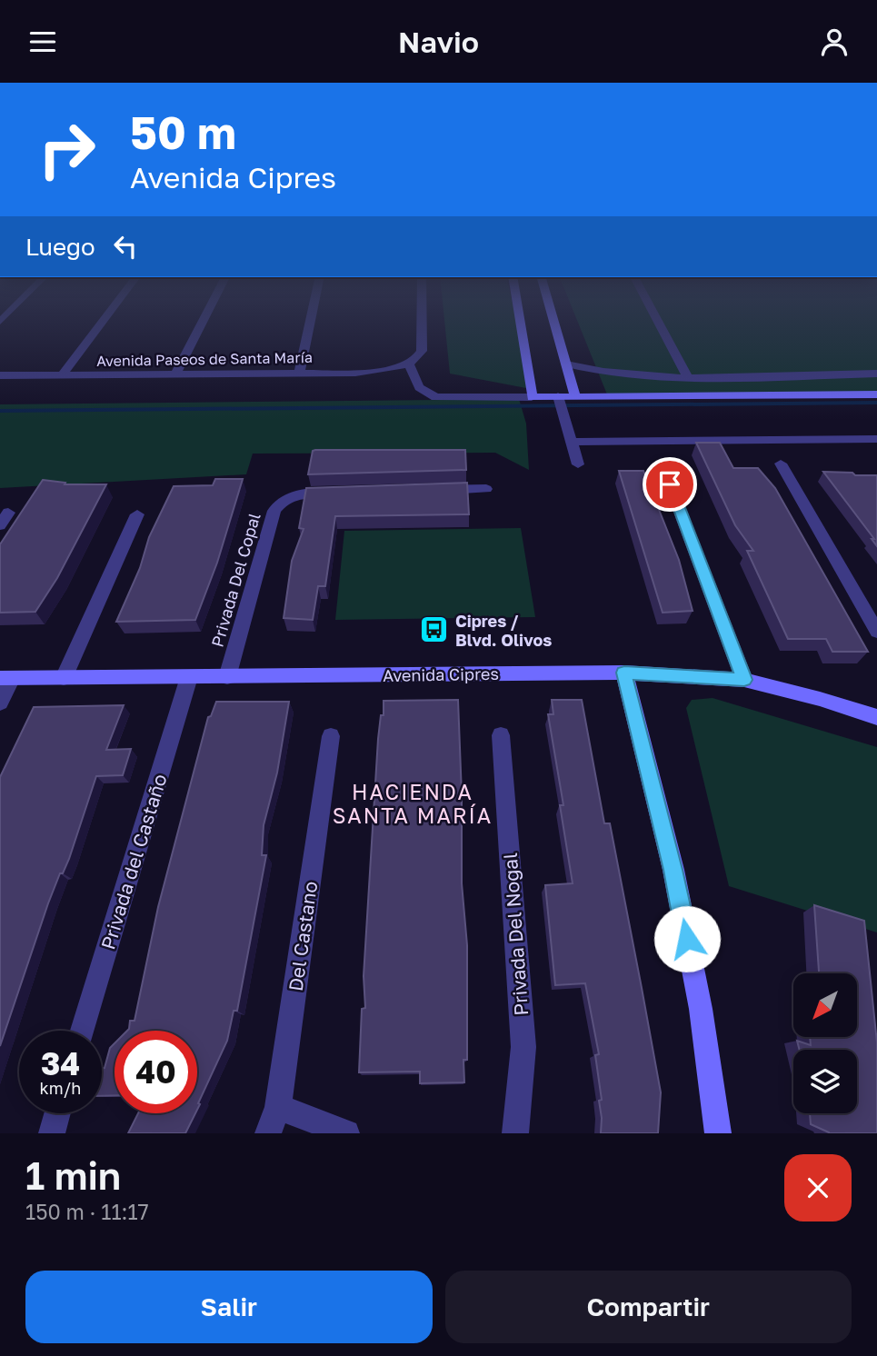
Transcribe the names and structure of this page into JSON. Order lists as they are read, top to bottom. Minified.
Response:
{"streets":{"street":["Avenida Paseos de Santa María","Privada Del Copal","Avenida Cipres","Privada del Castaño","Privada Del Nogal","Del Castano"]},"crossings":[["Privada Del Copal","Avenida Cipres"],["Avenida Cipres","Privada del Castaño"]],"districts":["HACIENDA SANTA MARÍA"],"places":{"bus stop":["Cipres / Blvd. Olivos"]},"north":"bottom left","page":{"header":"Navio","turn":["50 m","Avenida Cipres"],"then":"Luego","speed":"34 km/h","limit":"40","heading":["1 min","150 m · 11:17"],"buttons":["Salir","Compartir"]}}
